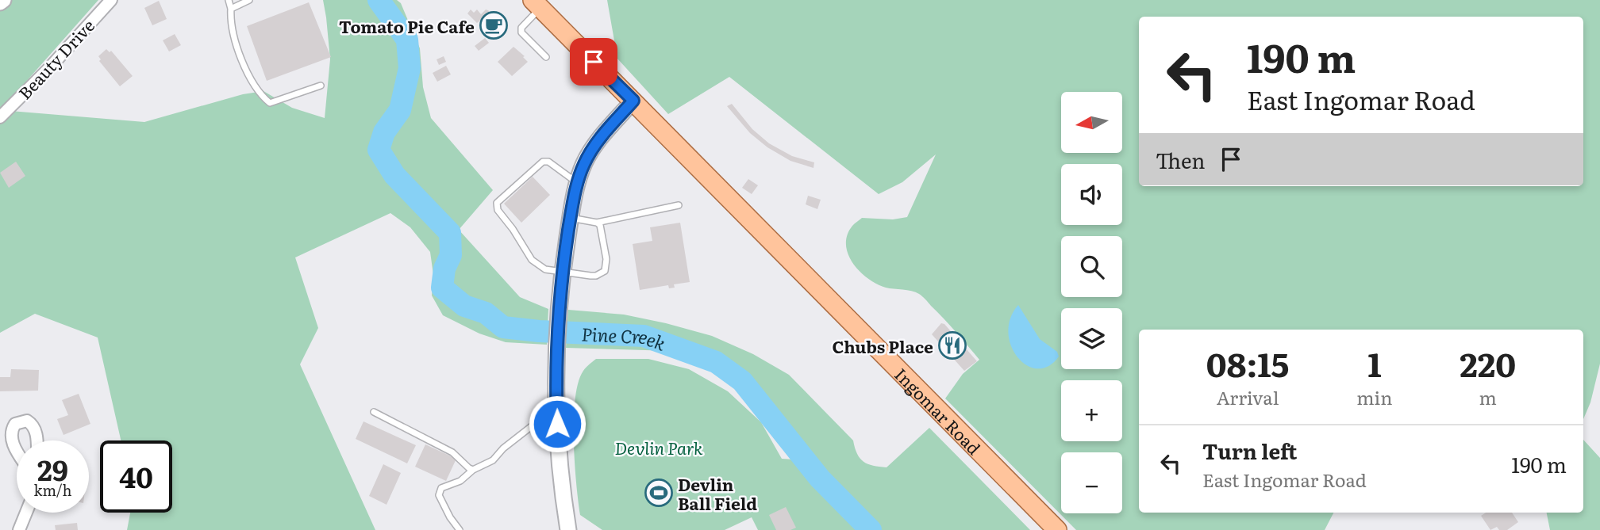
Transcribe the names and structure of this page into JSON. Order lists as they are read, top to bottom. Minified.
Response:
{"streets":{"main road":["Ingomar Road"],"street":["Beauty Drive"]},"water":["Pine Creek"],"parks":["Devlin Park"],"places":{"cafe":["Tomato Pie Cafe"],"restaurant":["Chubs Place"],"sports":["Devlin Ball Field"]},"north":"left","page":{"turn":["190 m","East Ingomar Road"],"map_buttons":["+","−"],"then":"Then","eta":["08:15","Arrival","1","min","220","m"],"list":[{"name":"Turn left","note":"East Ingomar Road","value":"190 m"}],"speed":"29 km/h","limit":"40"}}
